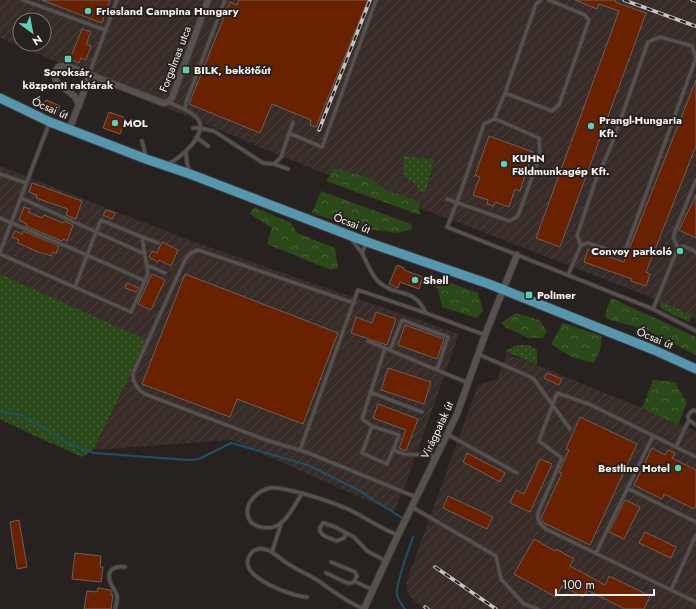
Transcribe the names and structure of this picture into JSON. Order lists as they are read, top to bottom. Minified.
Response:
{"streets":{"main road":["Ócsai út"],"street":["Forgalmas utca","Virágpatak út"]},"crossings":[["Ócsai út","Virágpatak út"]],"places":{"other":["Friesland Campina Hungary","MOL","Prangl-Hungaria Kft.","KUHN Földmunkagép Kft.","Convoy parkoló","Shell","Bestline Hotel"],"transit":["Soroksár, központi raktárak","BILK, bekötőút","Polimer"]},"scale_bar":"100 m","north":"bottom right"}
